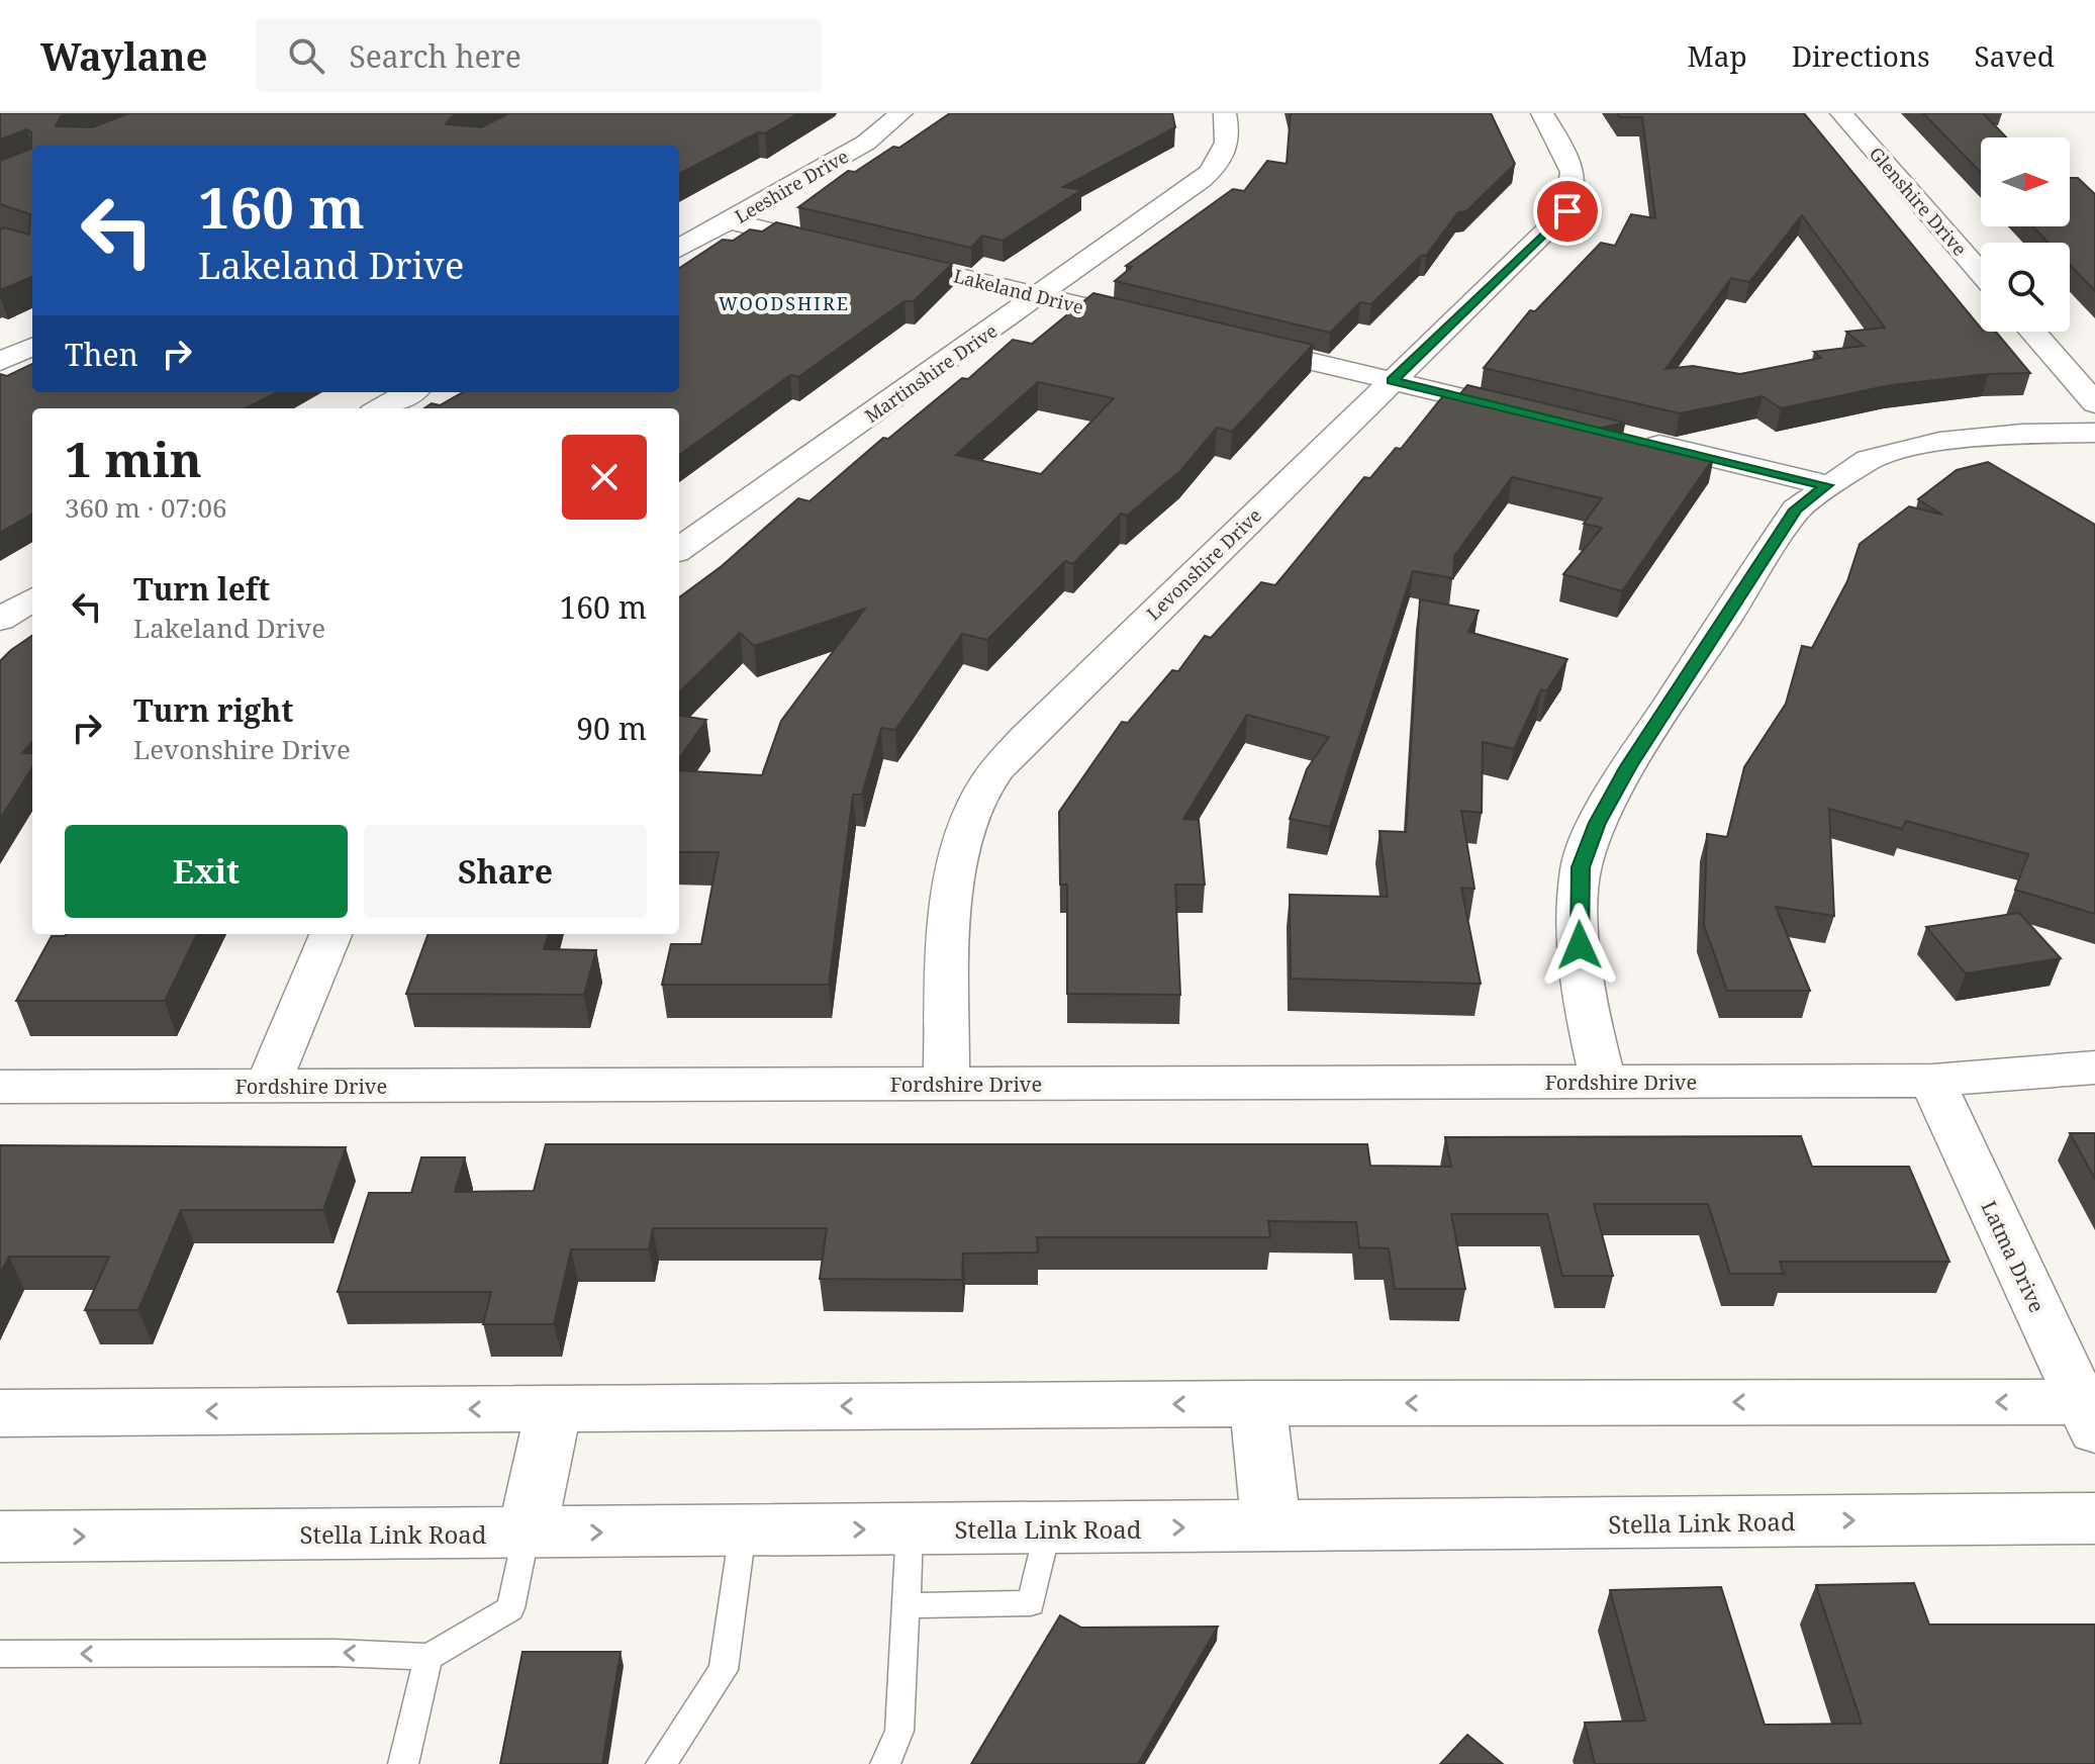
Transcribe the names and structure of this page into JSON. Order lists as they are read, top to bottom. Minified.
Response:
{"streets":{"main road":["Stella Link Road"],"street":["Leeshire Drive","Glenshire Drive","Lakeland Drive","Martinshire Drive","Levonshire Drive","Fordshire Drive","Latma Drive"]},"crossings":[["Lakeland Drive","Martinshire Drive"],["Levonshire Drive","Fordshire Drive"],["Fordshire Drive","Latma Drive"]],"districts":["WOODSHIRE"],"north":"right","page":{"header":"Waylane","search":"Search here","nav":["Map","Directions","Saved"],"turn":["160 m","Lakeland Drive"],"then":"Then","heading":["1 min","360 m · 07:06"],"list":[{"name":"Turn left","note":"Lakeland Drive","value":"160 m"},{"name":"Turn right","note":"Levonshire Drive","value":"90 m"}],"buttons":["Exit","Share"]}}
